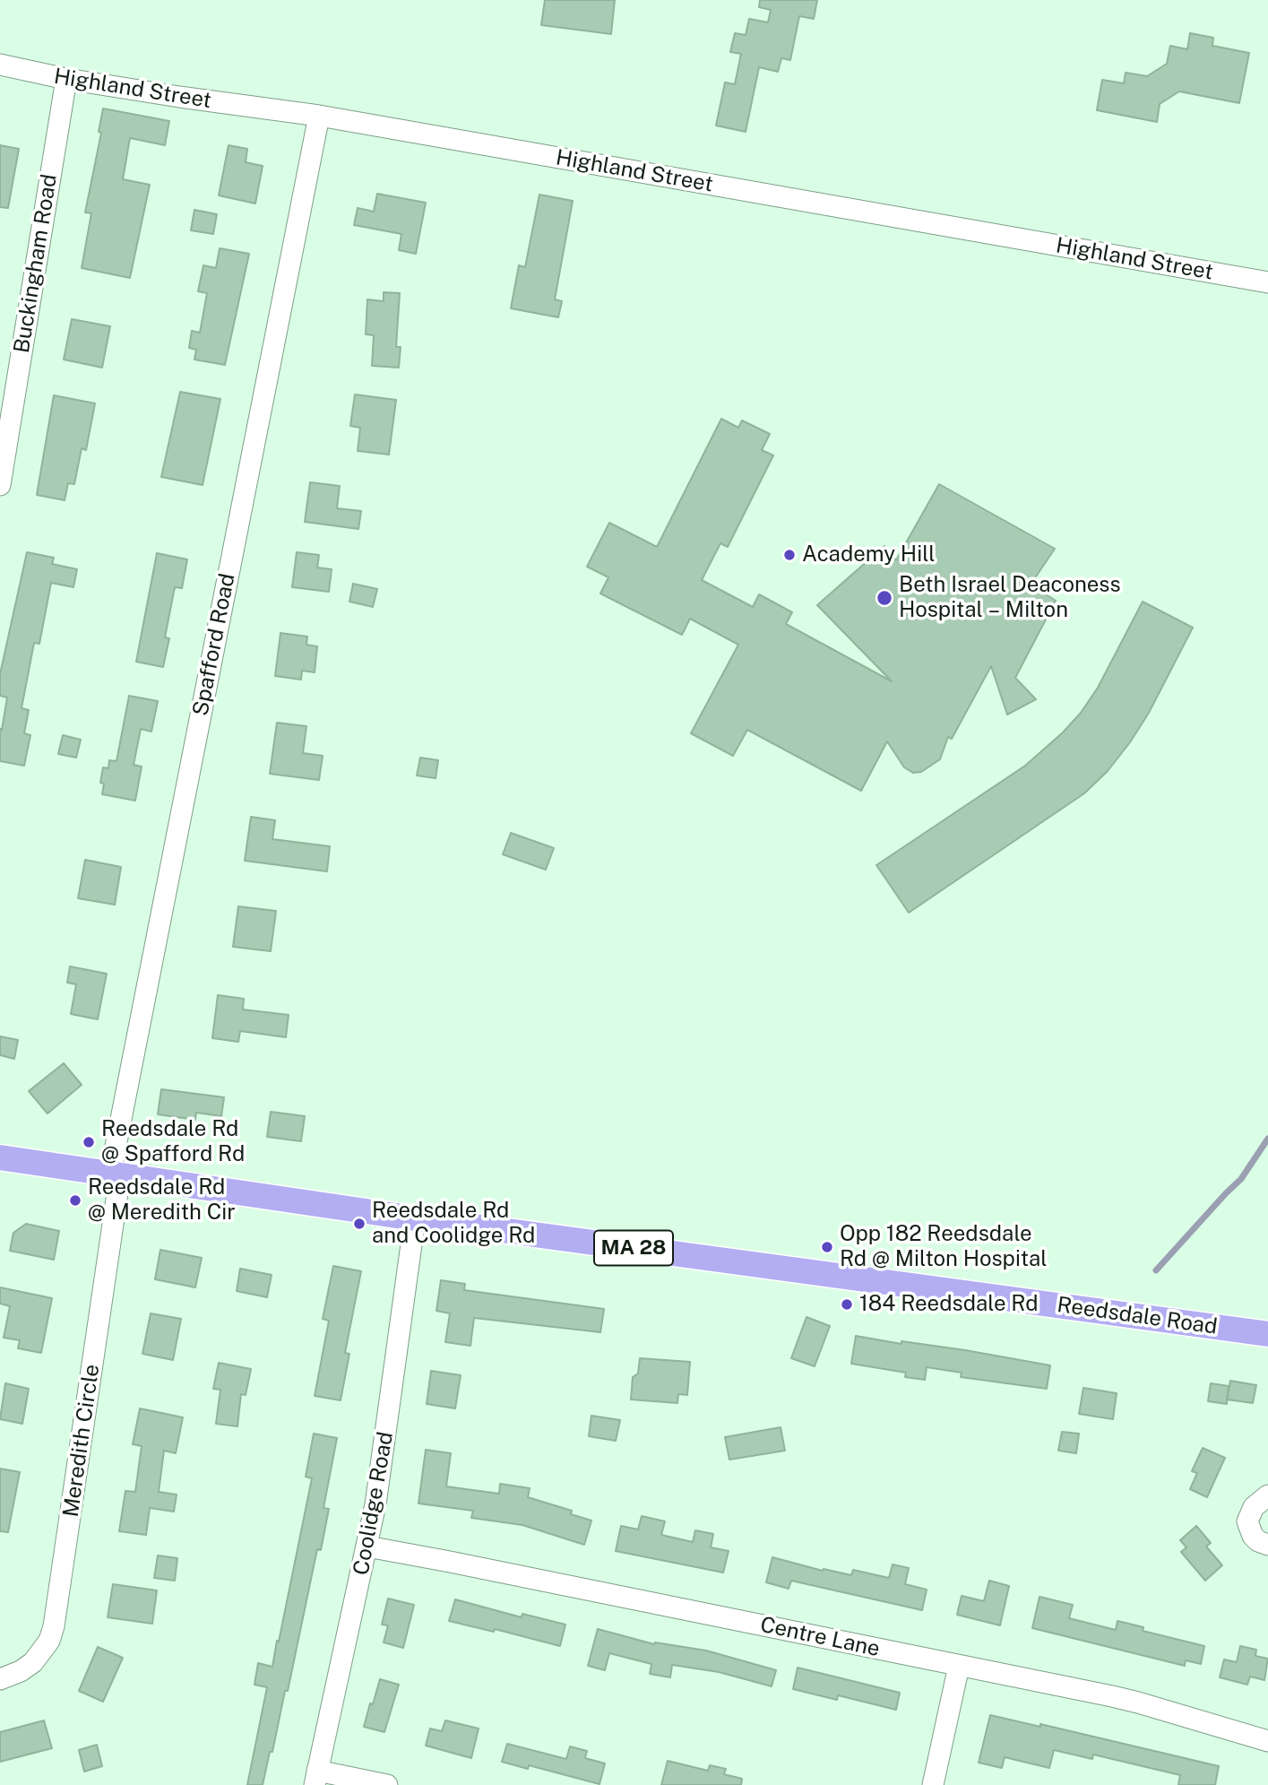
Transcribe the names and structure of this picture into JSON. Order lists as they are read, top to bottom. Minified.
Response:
{"streets":{"main road":["MA 28","Reedsdale Road"],"street":["Highland Street","Buckingham Road","Spafford Road","Meredith Circle","Coolidge Road","Centre Lane"]},"crossings":[["Highland Street","Buckingham Road"],["Highland Street","Spafford Road"],["Spafford Road","Reedsdale Road"],["Spafford Road","Meredith Circle"],["Reedsdale Road","Meredith Circle"],["Reedsdale Road","Coolidge Road"],["Coolidge Road","Centre Lane"]],"places":["Academy Hill","Beth Israel Deaconess Hospital – Milton","Reedsdale Rd @ Spafford Rd","Reedsdale Rd @ Meredith Cir","Reedsdale Rd and Coolidge Rd","Opp 182 Reedsdale Rd @ Milton Hospital","184 Reedsdale Rd"]}
